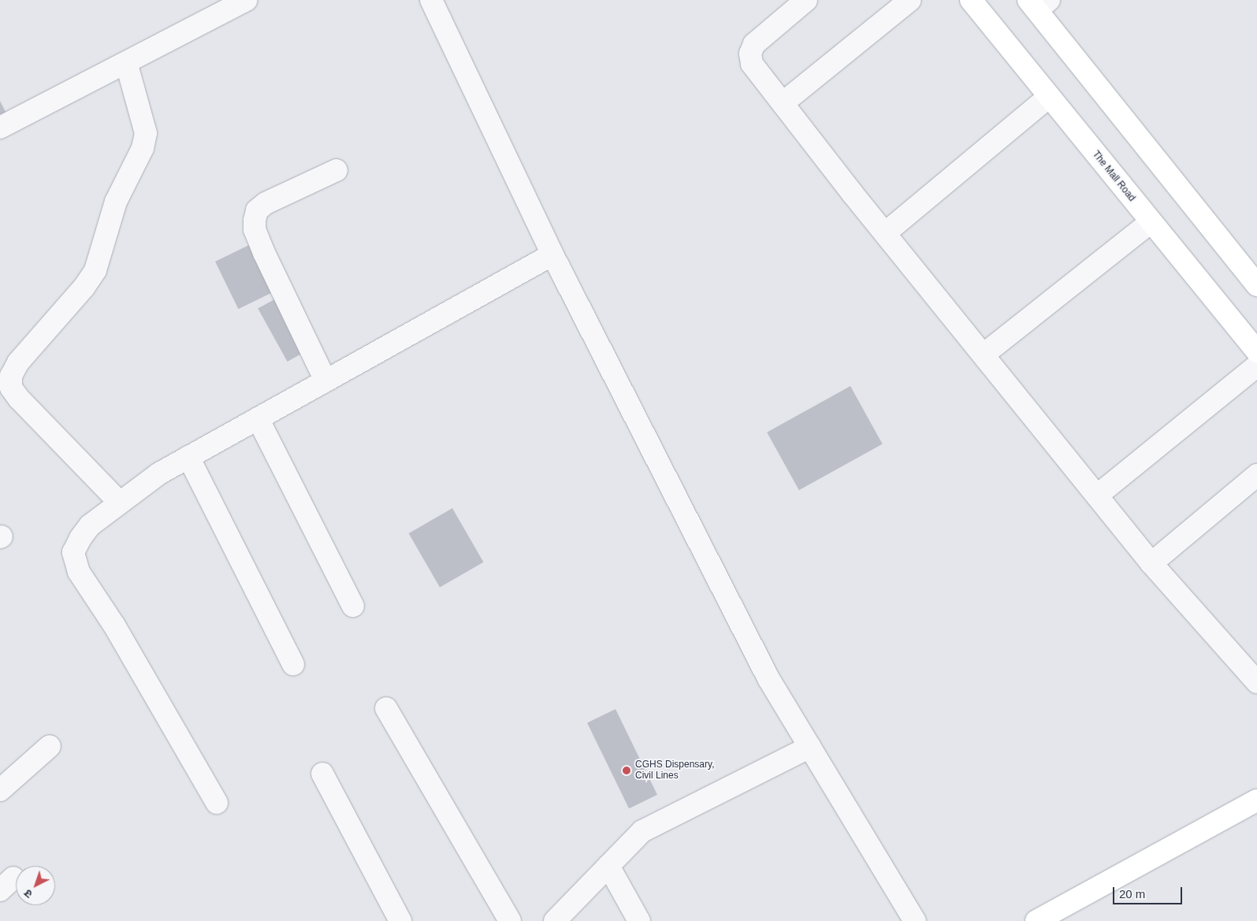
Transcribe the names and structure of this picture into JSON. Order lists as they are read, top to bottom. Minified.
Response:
{"streets":{"main road":["The Mall Road"]},"places":["CGHS Dispensary, Civil Lines"],"scale_bar":"20 m","north":"bottom left"}
